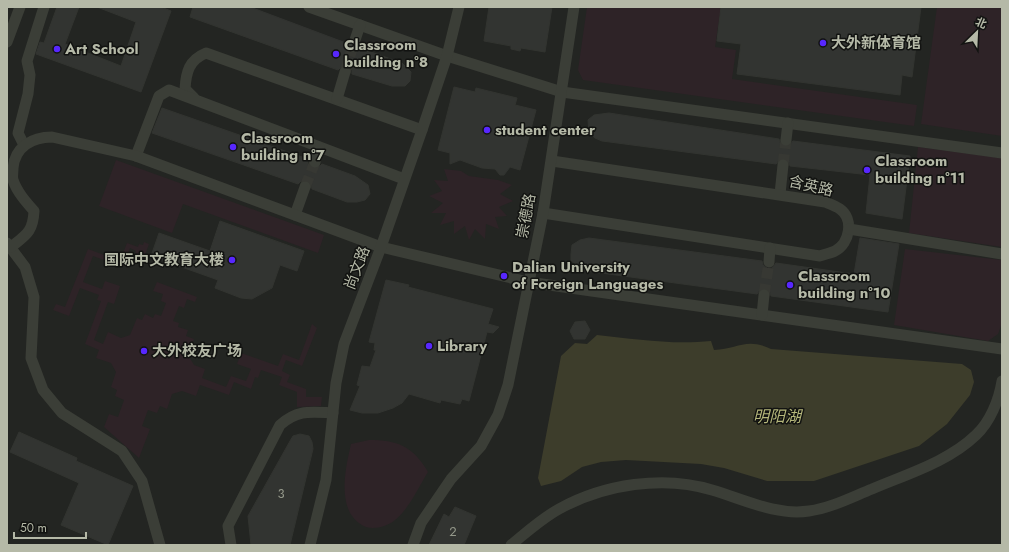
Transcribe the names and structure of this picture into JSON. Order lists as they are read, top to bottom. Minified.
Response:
{"streets":{"street":["含英路","崇德路","尚文路"]},"crossings":[["含英路","崇德路"]],"water":["明阳湖"],"places":["大外新体育馆","Art School","Classroom building n°8","student center","Classroom building n°7","Classroom building n°11","国际中文教育大楼","Dalian University of Foreign Languages","Classroom building n°10","Library","大外校友广场"],"house_numbers":["3","2"],"scale_bar":"50 m","north":"top right"}
